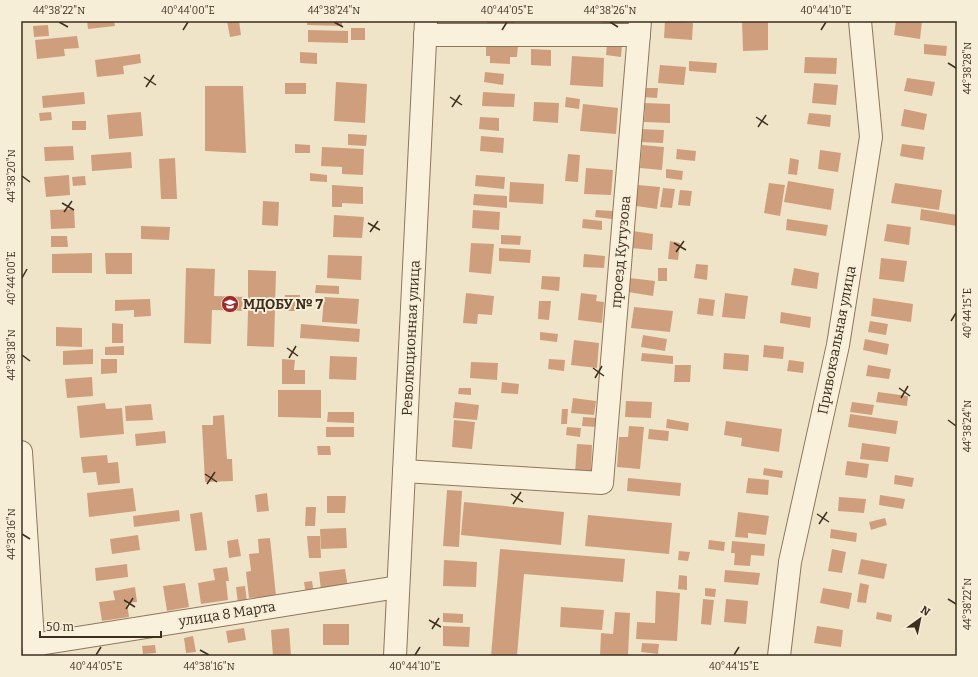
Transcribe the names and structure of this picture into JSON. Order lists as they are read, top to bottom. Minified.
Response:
{"streets":{"street":["проезд Кутузова","Революционная улица","Привокзальная улица","улица 8 Марта"]},"crossings":[["проезд Кутузова","Революционная улица"],["Революционная улица","улица 8 Марта"]],"places":{"school or university":["МДОБУ № 7"]},"scale_bar":"50 m","north":"top right","coordinates":["44°38'22\"N","40°44'00\"E","44°38'24\"N","40°44'05\"E","44°38'26\"N","40°44'10\"E","44°38'28\"N","44°38'20\"N","40°44'15\"E","44°38'18\"N","44°38'16\"N"]}
